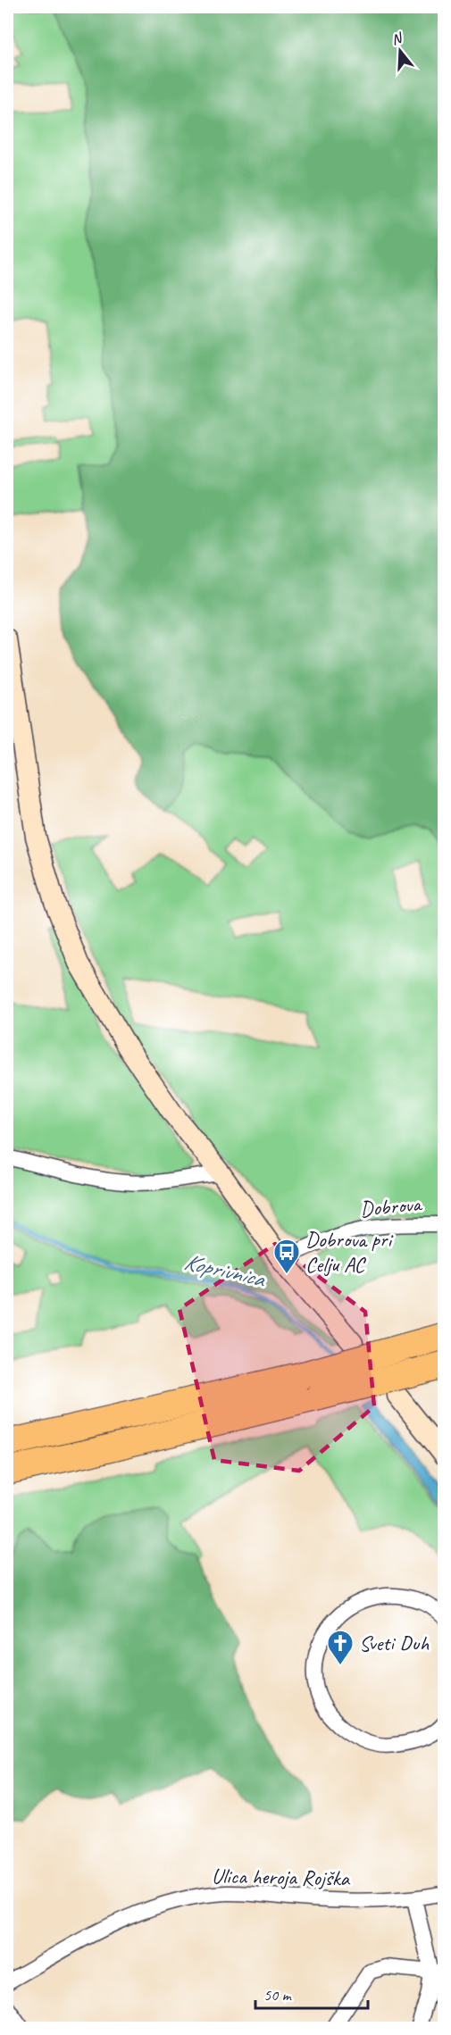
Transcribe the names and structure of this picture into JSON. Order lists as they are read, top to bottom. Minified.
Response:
{"streets":{"street":["Dobrova","Ulica heroja Rojška"]},"water":["Koprivnica"],"places":{"bus stop":["Dobrova pri Celju AC"],"church":["Sveti Duh"]},"scale_bar":"50 m","north":"top"}
